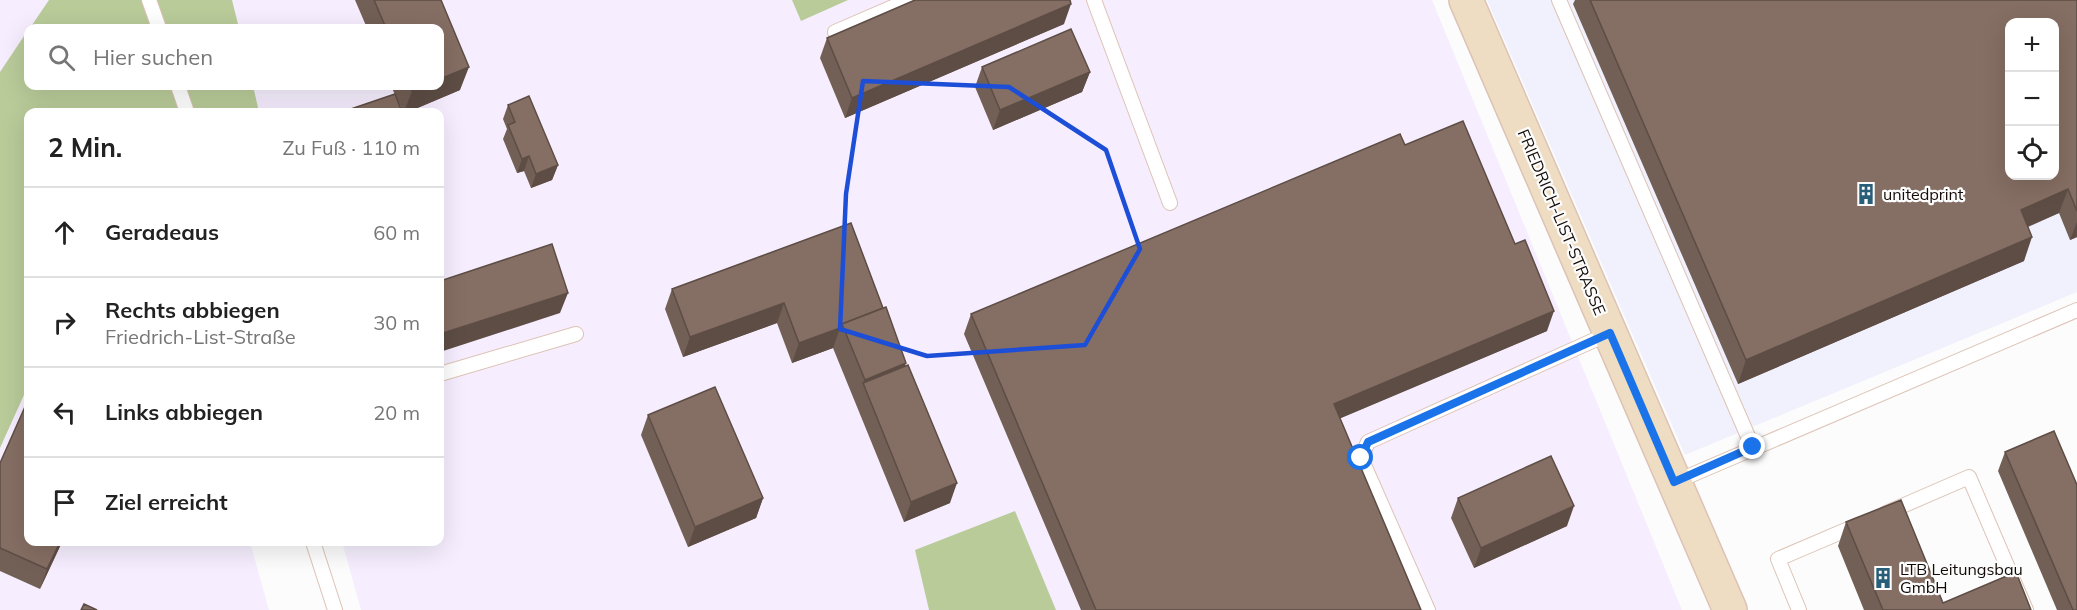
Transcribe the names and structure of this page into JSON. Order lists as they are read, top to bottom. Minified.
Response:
{"streets":{"street":["FRIEDRICH-LIST-STRASSE"]},"places":{"building":["unitedprint","LTB Leitungsbau GmbH"]},"page":{"map_buttons":["+","−"],"search":"Hier suchen","heading":["2 Min.","Zu Fuß · 110 m"],"list":[["Geradeaus","60 m"],["Rechts abbiegen","Friedrich-List-Straße","30 m"],["Links abbiegen","20 m"],"Ziel erreicht"]}}
